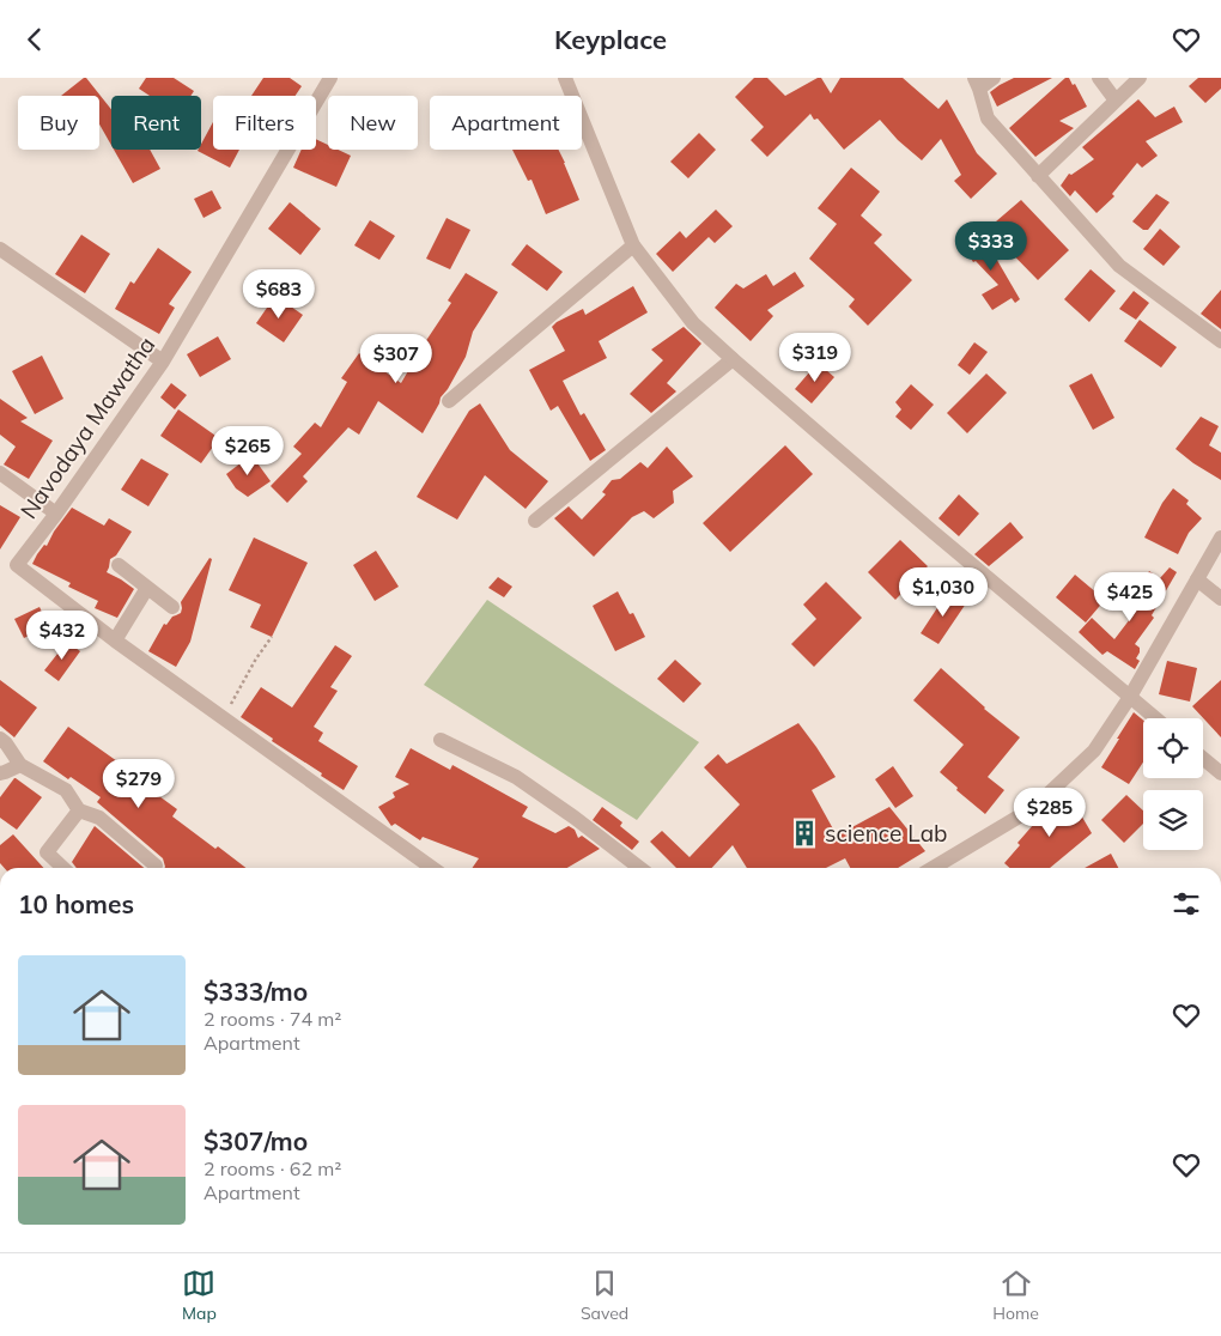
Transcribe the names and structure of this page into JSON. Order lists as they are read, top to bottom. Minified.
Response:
{"streets":{"street":["Navodaya Mawatha"]},"places":{"building":["science Lab"]},"page":{"header":"Keyplace","chip":["Buy","Rent","Filters","New","Apartment"],"price":["$333","$683","$319","$307","$265","$1,030","$425","$432","$279","$285"],"heading":"10 homes","list":[{"name":"$333/mo","note":"2 rooms · 74 m² · Apartment"},{"name":"$307/mo","note":"2 rooms · 62 m² · Apartment"}],"tabs":["Map","Saved","Home"]}}
